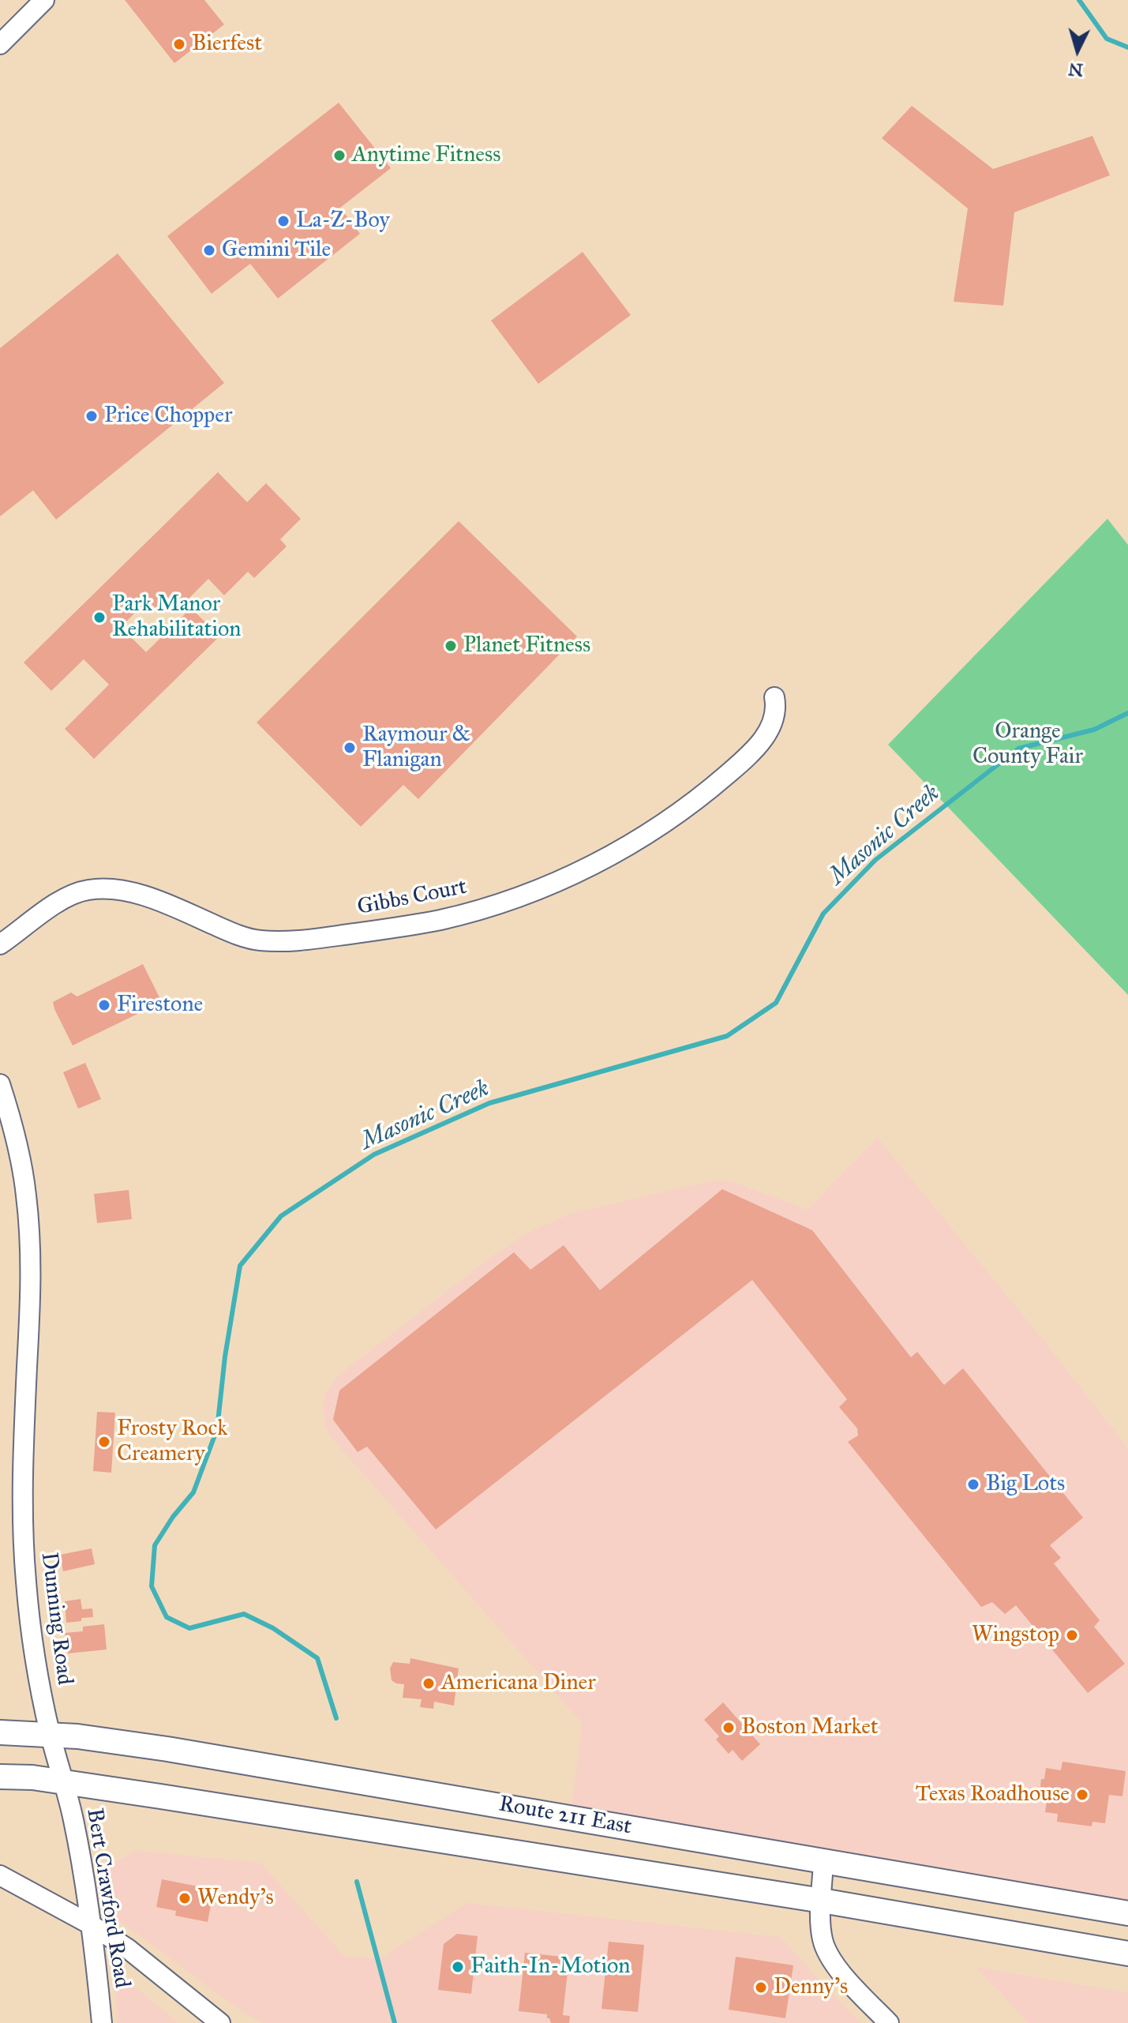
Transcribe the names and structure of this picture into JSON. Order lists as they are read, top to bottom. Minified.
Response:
{"streets":{"main road":["Route 211 East"],"street":["Gibbs Court","Dunning Road","Bert Crawford Road"]},"crossings":[["Dunning Road","Route 211 East"],["Dunning Road","Bert Crawford Road"],["Route 211 East","Bert Crawford Road"]],"water":["Masonic Creek"],"parks":["Orange County Fair"],"places":["Bierfest","Anytime Fitness","La-Z-Boy","Gemini Tile","Price Chopper","Park Manor Rehabilitation","Planet Fitness","Raymour & Flanigan","Firestone","Frosty Rock Creamery","Big Lots","Wingstop","Americana Diner","Boston Market","Texas Roadhouse","Wendy's","Faith-In-Motion","Denny's"],"north":"bottom"}
